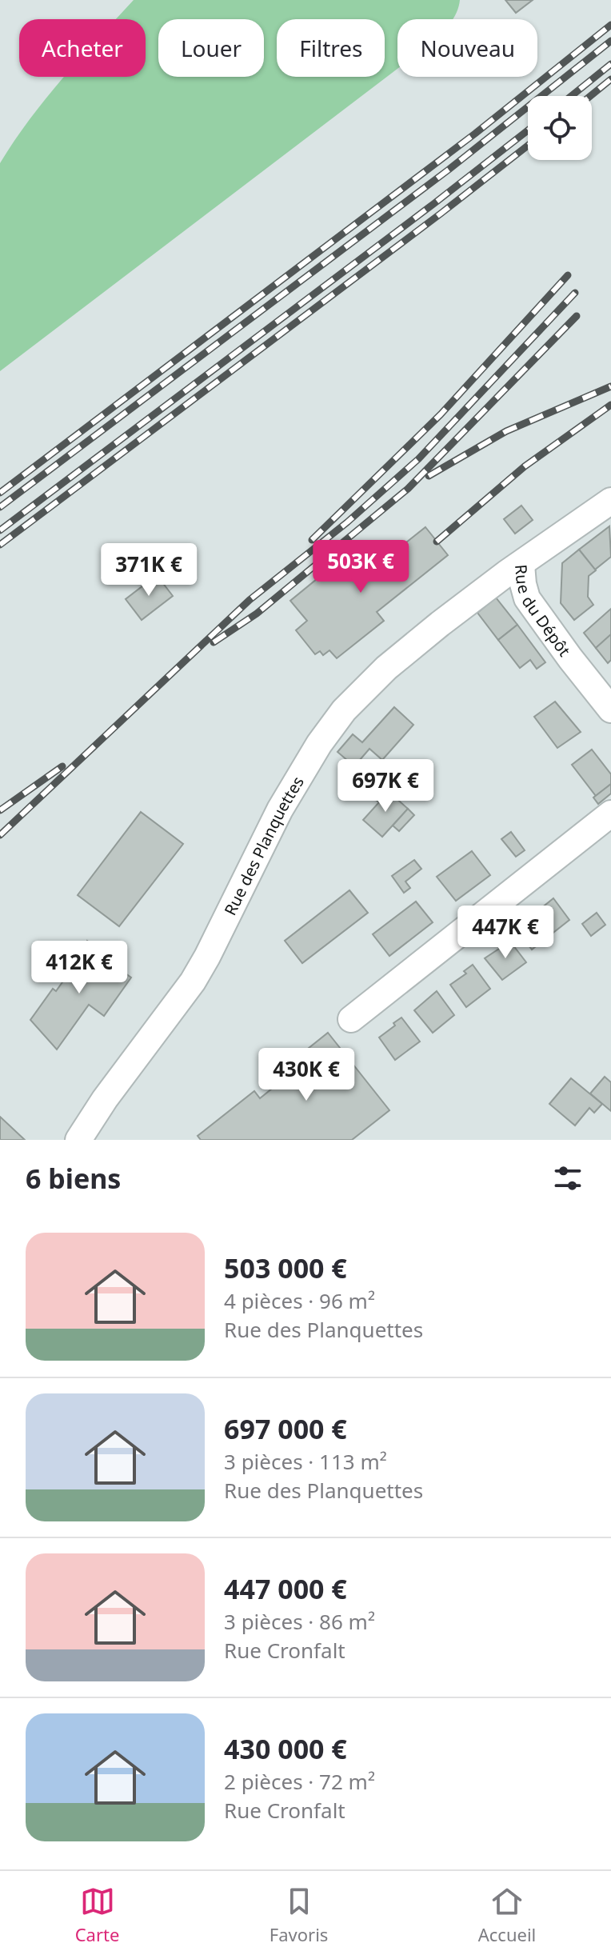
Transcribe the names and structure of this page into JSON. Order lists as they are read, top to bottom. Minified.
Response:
{"streets":{"street":["Rue du Dépôt","Rue des Planquettes"]},"crossings":[["Rue du Dépôt","Rue des Planquettes"]],"page":{"chip":["Acheter","Louer","Filtres","Nouveau"],"price":["503K €","371K €","697K €","447K €","412K €","430K €"],"heading":"6 biens","list":[{"name":"503 000 €","note":"4 pièces · 96 m² · Rue des Planquettes"},{"name":"697 000 €","note":"3 pièces · 113 m² · Rue des Planquettes"},{"name":"447 000 €","note":"3 pièces · 86 m² · Rue Cronfalt"},{"name":"430 000 €","note":"2 pièces · 72 m² · Rue Cronfalt"}],"tabs":["Carte","Favoris","Accueil"]}}
